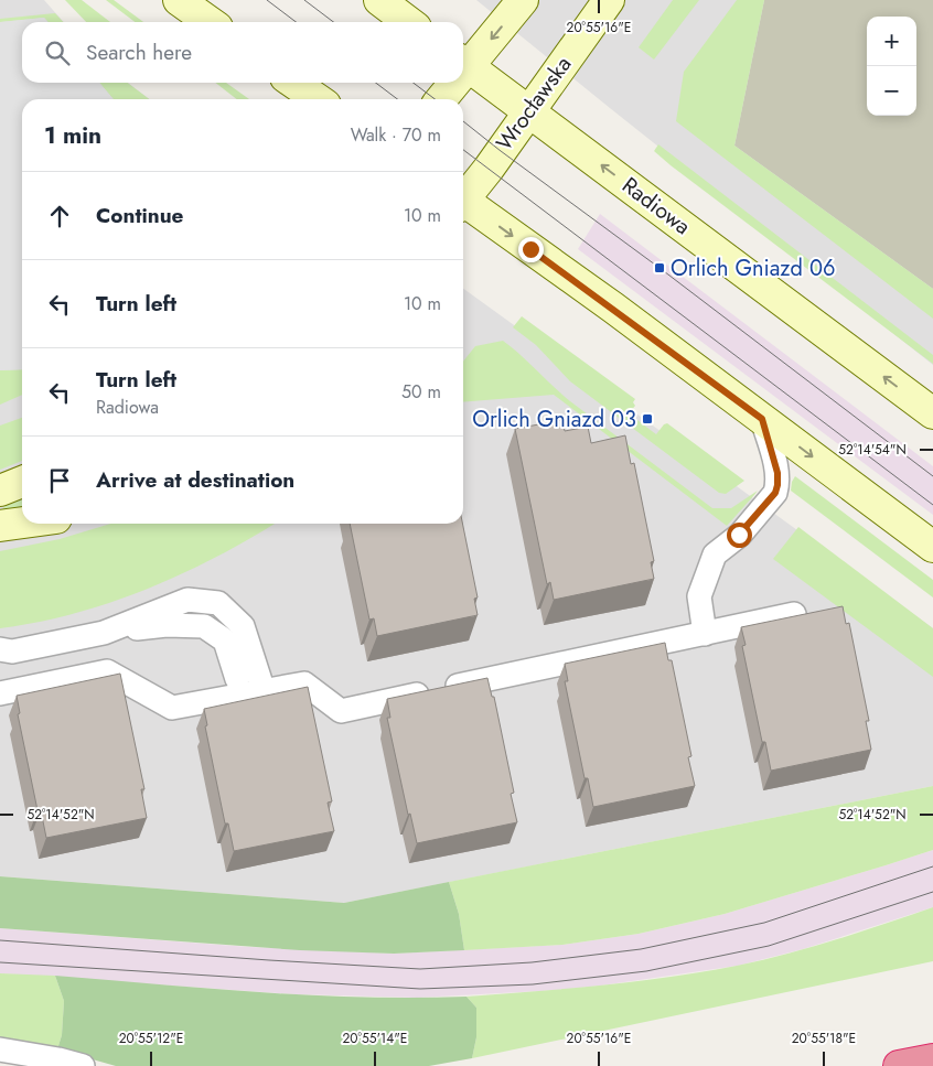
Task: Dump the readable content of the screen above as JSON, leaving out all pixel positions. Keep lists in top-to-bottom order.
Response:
{
  "streets": {
    "street": ["Wrocławska", "Radiowa"]
  },
  "crossings": [
    ["Wrocławska", "Radiowa"]
  ],
  "places": {
    "transit": ["Orlich Gniazd 06", "Orlich Gniazd 03"]
  },
  "page": {
    "map_buttons": ["+", "−"],
    "search": "Search here",
    "heading": ["1 min", "Walk · 70 m"],
    "list": [
      ["Continue", "10 m"],
      ["Turn left", "10 m"],
      ["Turn left", "Radiowa", "50 m"],
      "Arrive at destination"
    ]
  },
  "coordinates": [
    "20°55'16\"E",
    "52°14'54\"N",
    "52°14'52\"N",
    "20°55'12\"E",
    "20°55'14\"E",
    "20°55'18\"E"
  ]
}
